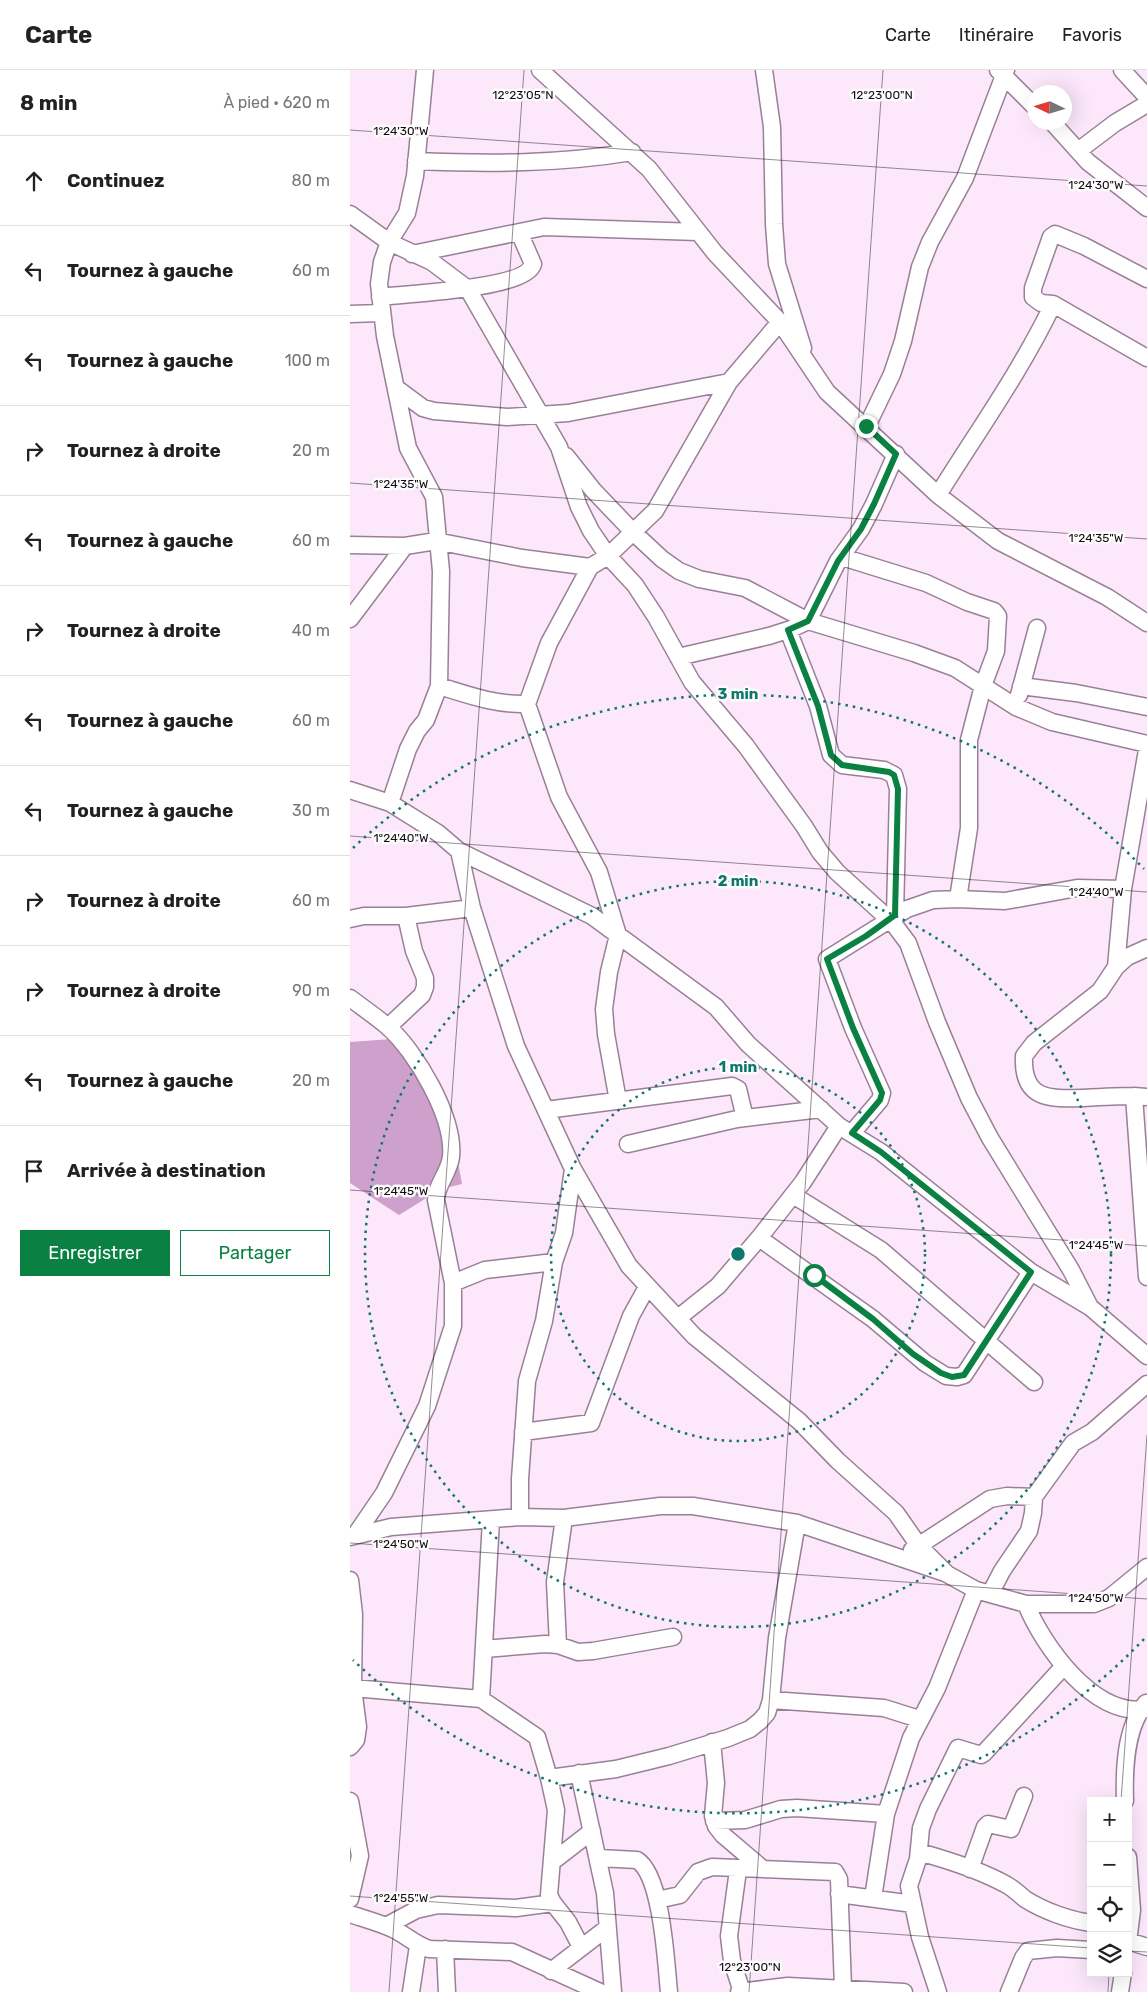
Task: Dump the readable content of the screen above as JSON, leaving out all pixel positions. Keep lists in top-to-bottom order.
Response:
{
  "north": "left",
  "page": {
    "header": "Carte",
    "nav": ["Carte", "Itinéraire", "Favoris"],
    "heading": ["8 min", "À pied · 620 m"],
    "list": [
      ["Continuez", "80 m"],
      ["Tournez à gauche", "60 m"],
      ["Tournez à gauche", "100 m"],
      ["Tournez à droite", "20 m"],
      ["Tournez à gauche", "60 m"],
      ["Tournez à droite", "40 m"],
      ["Tournez à gauche", "60 m"],
      ["Tournez à gauche", "30 m"],
      ["Tournez à droite", "60 m"],
      ["Tournez à droite", "90 m"],
      ["Tournez à gauche", "20 m"],
      "Arrivée à destination"
    ],
    "buttons": ["Enregistrer", "Partager"],
    "map_buttons": ["+", "−"]
  },
  "coordinates": [
    "12°23'05\"N",
    "12°23'00\"N",
    "1°24'30\"W",
    "1°24'35\"W",
    "1°24'40\"W",
    "1°24'45\"W",
    "1°24'50\"W",
    "1°24'55\"W"
  ],
  "rings": ["3 min", "2 min", "1 min"]
}
